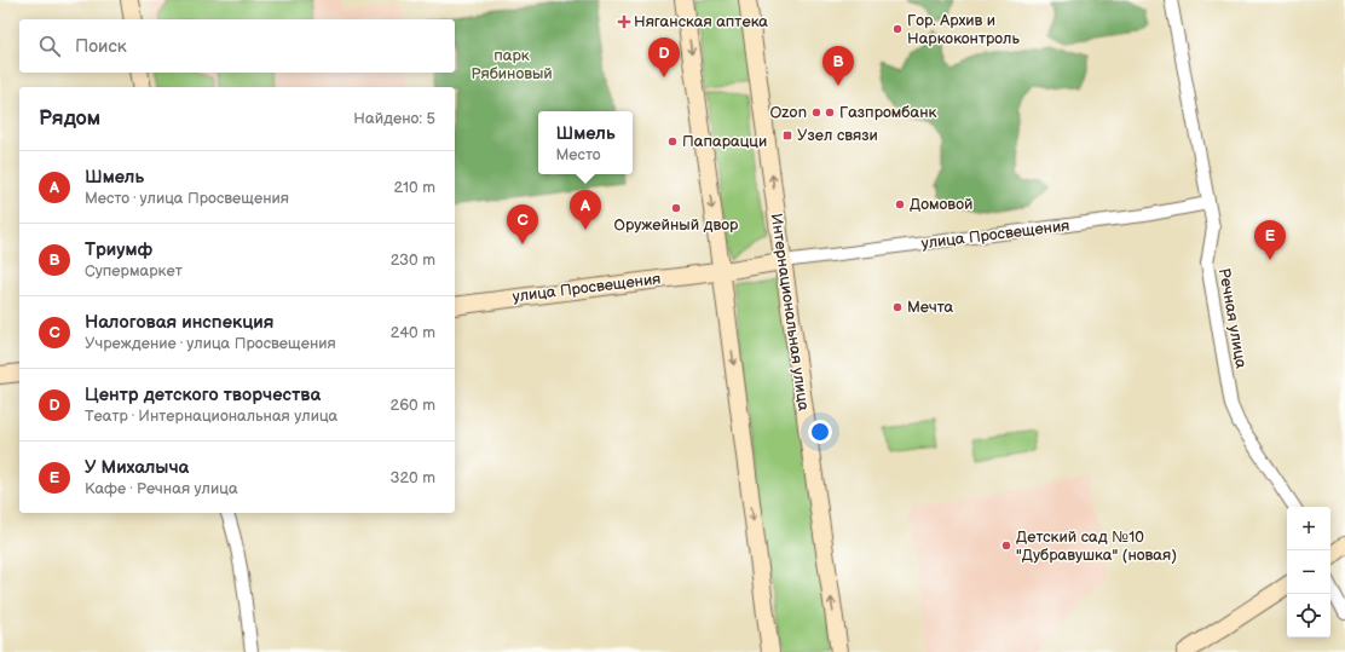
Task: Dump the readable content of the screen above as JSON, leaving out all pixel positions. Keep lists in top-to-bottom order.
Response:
{
  "streets": {
    "main road": ["улица Просвещения", "Интернациональная улица"],
    "street": ["Речная улица"]
  },
  "crossings": [
    ["улица Просвещения", "Интернациональная улица"],
    ["улица Просвещения", "Речная улица"]
  ],
  "parks": ["парк Рябиновый"],
  "places": {
    "health": ["Няганская аптека"],
    "other": [
      "Гор. Архив и Наркоконтроль",
      "Ozon",
      "Газпромбанк",
      "Папарацци",
      "Домовой",
      "Оружейный двор",
      "Мечта",
      "Детский сад №10 \"Дубравушка\" (новая)"
    ],
    "transit": ["Узел связи"]
  },
  "page": {
    "search": "Поиск",
    "pins": [
      "D",
      "B",
      "A",
      "C",
      "E"
    ],
    "heading": ["Рядом", "Найдено: 5"],
    "popup": ["Шмель", "Место"],
    "list": [
      {
        "mark": "A",
        "name": "Шмель",
        "note": "Место · улица Просвещения",
        "value": "210 m"
      },
      {
        "mark": "B",
        "name": "Триумф",
        "note": "Супермаркет",
        "value": "230 m"
      },
      {
        "mark": "C",
        "name": "Налоговая инспекция",
        "note": "Учреждение · улица Просвещения",
        "value": "240 m"
      },
      {
        "mark": "D",
        "name": "Центр детского творчества",
        "note": "Театр · Интернациональная улица",
        "value": "260 m"
      },
      {
        "mark": "E",
        "name": "У Михалыча",
        "note": "Кафе · Речная улица",
        "value": "320 m"
      }
    ],
    "map_buttons": ["+", "−"]
  }
}
